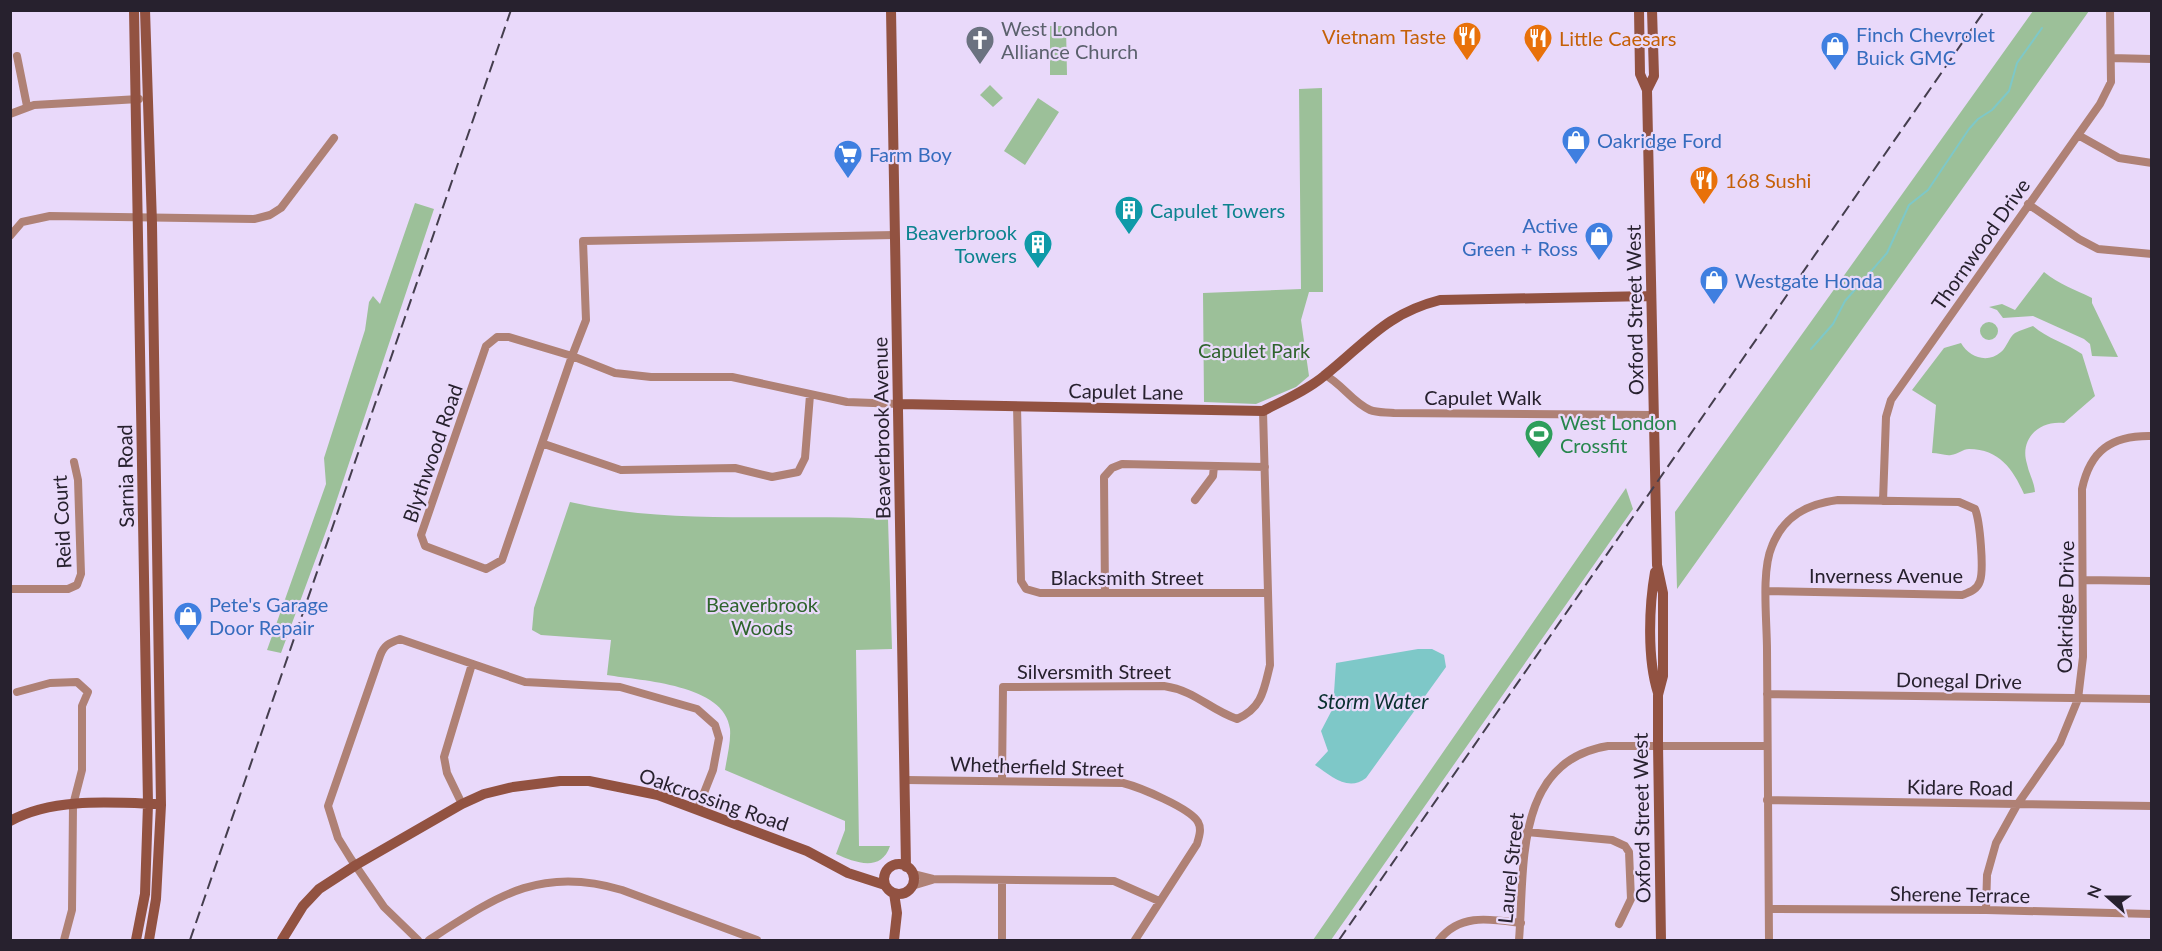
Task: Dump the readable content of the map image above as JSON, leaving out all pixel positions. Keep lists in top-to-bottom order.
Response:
{
  "streets": {
    "main road": [
      "Oxford Street West",
      "Capulet Lane",
      "Beaverbrook Avenue",
      "Sarnia Road",
      "Oakcrossing Road"
    ],
    "street": [
      "Thornwood Drive",
      "Capulet Walk",
      "Blythwood Road",
      "Reid Court",
      "Inverness Avenue",
      "Blacksmith Street",
      "Oakridge Drive",
      "Silversmith Street",
      "Donegal Drive",
      "Whetherfield Street",
      "Kidare Road",
      "Laurel Street",
      "Sherene Terrace"
    ]
  },
  "crossings": [
    ["Thornwood Drive", "Inverness Avenue"],
    ["Oxford Street West", "Capulet Lane"],
    ["Oxford Street West", "Capulet Walk"],
    ["Oxford Street West", "Laurel Street"],
    ["Capulet Lane", "Capulet Walk"],
    ["Capulet Lane", "Beaverbrook Avenue"],
    ["Capulet Lane", "Blythwood Road"],
    ["Capulet Lane", "Blacksmith Street"],
    ["Capulet Lane", "Silversmith Street"],
    ["Beaverbrook Avenue", "Blythwood Road"],
    ["Beaverbrook Avenue", "Whetherfield Street"],
    ["Beaverbrook Avenue", "Oakcrossing Road"],
    ["Inverness Avenue", "Donegal Drive"],
    ["Inverness Avenue", "Kidare Road"],
    ["Inverness Avenue", "Laurel Street"],
    ["Inverness Avenue", "Sherene Terrace"],
    ["Blacksmith Street", "Silversmith Street"],
    ["Oakridge Drive", "Donegal Drive"],
    ["Oakridge Drive", "Kidare Road"],
    ["Oakridge Drive", "Sherene Terrace"],
    ["Silversmith Street", "Whetherfield Street"]
  ],
  "water": ["Storm Water"],
  "parks": ["Capulet Park", "Beaverbrook Woods"],
  "places": {
    "restaurant": ["Vietnam Taste", "Little Caesars", "168 Sushi"],
    "church": ["West London Alliance Church"],
    "shop": [
      "Finch Chevrolet Buick GMC",
      "Oakridge Ford",
      "Active Green + Ross",
      "Westgate Honda",
      "Pete's Garage Door Repair"
    ],
    "supermarket": ["Farm Boy"],
    "building": ["Capulet Towers", "Beaverbrook Towers"],
    "sports": ["West London Crossfit"]
  },
  "north": "left"
}
